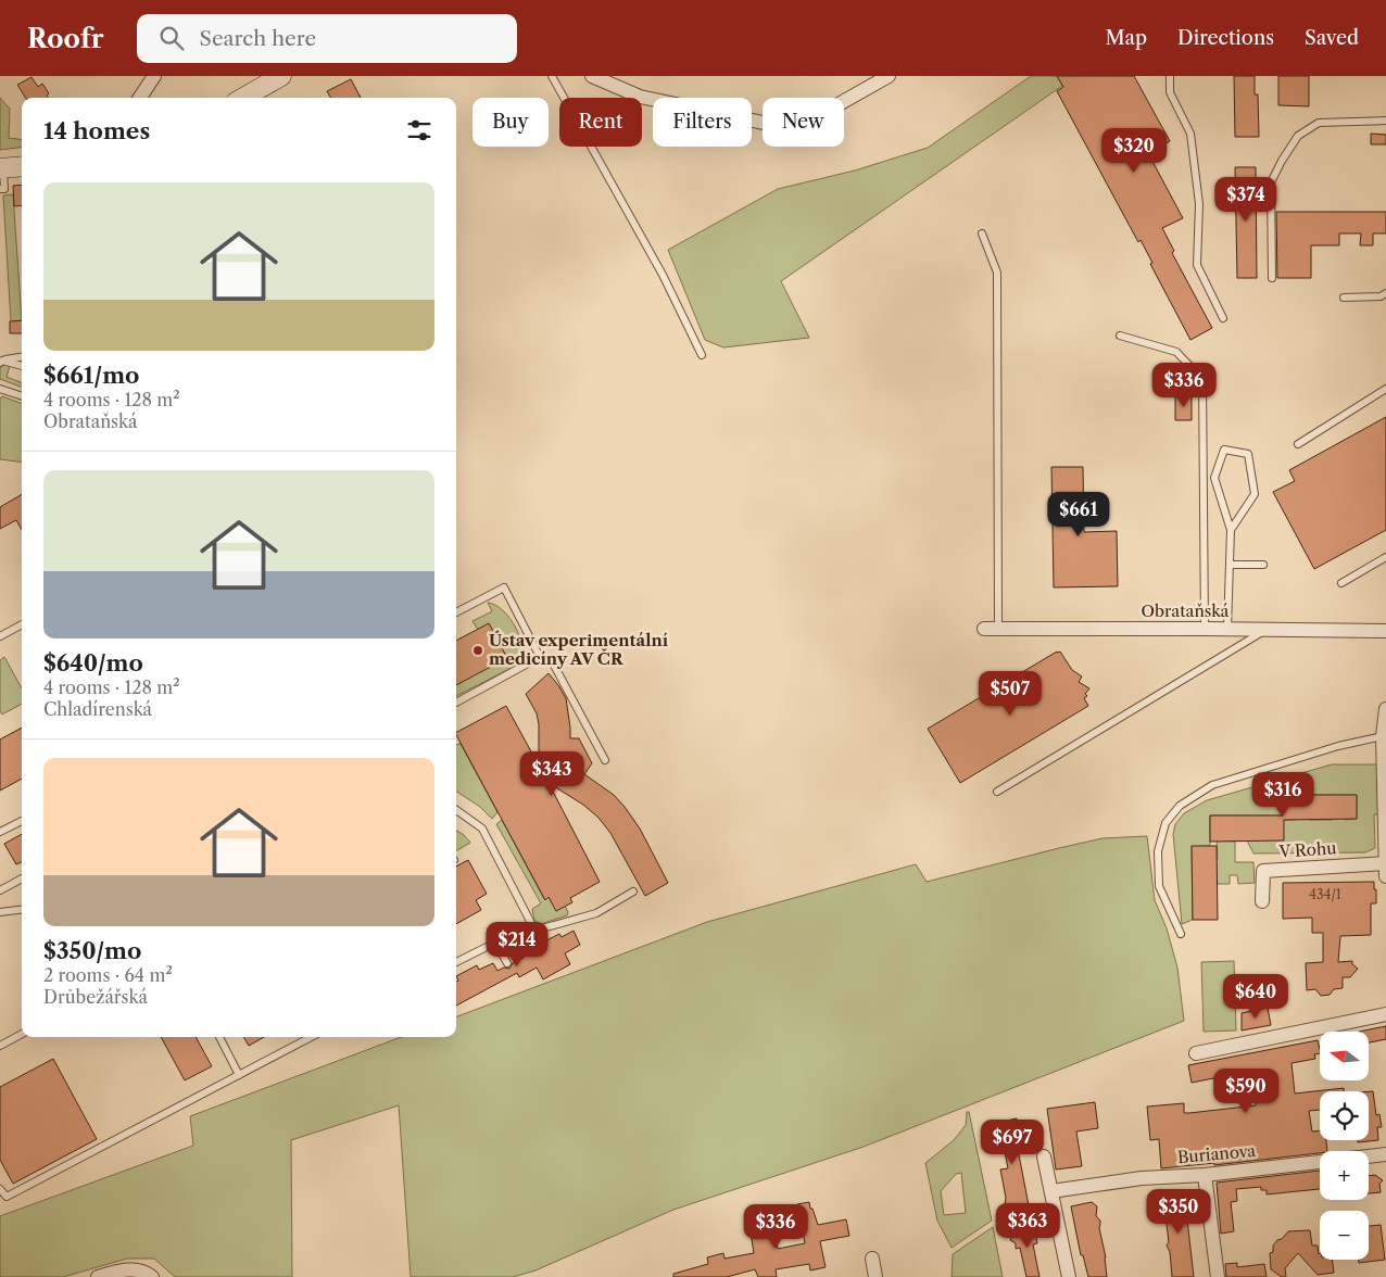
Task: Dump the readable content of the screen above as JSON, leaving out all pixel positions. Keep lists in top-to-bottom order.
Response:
{
  "streets": {
    "street": ["Obrataňská", "V Rohu", "Burianova"]
  },
  "places": ["Ústav experimentální medicíny AV ČR"],
  "house_numbers": ["434/1"],
  "north": "left",
  "page": {
    "header": "Roofr",
    "search": "Search here",
    "nav": ["Map", "Directions", "Saved"],
    "chip": [
      "Buy",
      "Rent",
      "Filters",
      "New"
    ],
    "heading": "14 homes",
    "price": [
      "$320",
      "$374",
      "$336",
      "$661",
      "$507",
      "$343",
      "$316",
      "$214",
      "$640",
      "$590",
      "$697",
      "$350",
      "$363",
      "$336"
    ],
    "list": [
      {
        "name": "$661/mo",
        "note": "4 rooms · 128 m² · Obrataňská"
      },
      {
        "name": "$640/mo",
        "note": "4 rooms · 128 m² · Chladírenská"
      },
      {
        "name": "$350/mo",
        "note": "2 rooms · 64 m² · Drůbežářská"
      }
    ],
    "map_buttons": ["+", "−"]
  }
}
